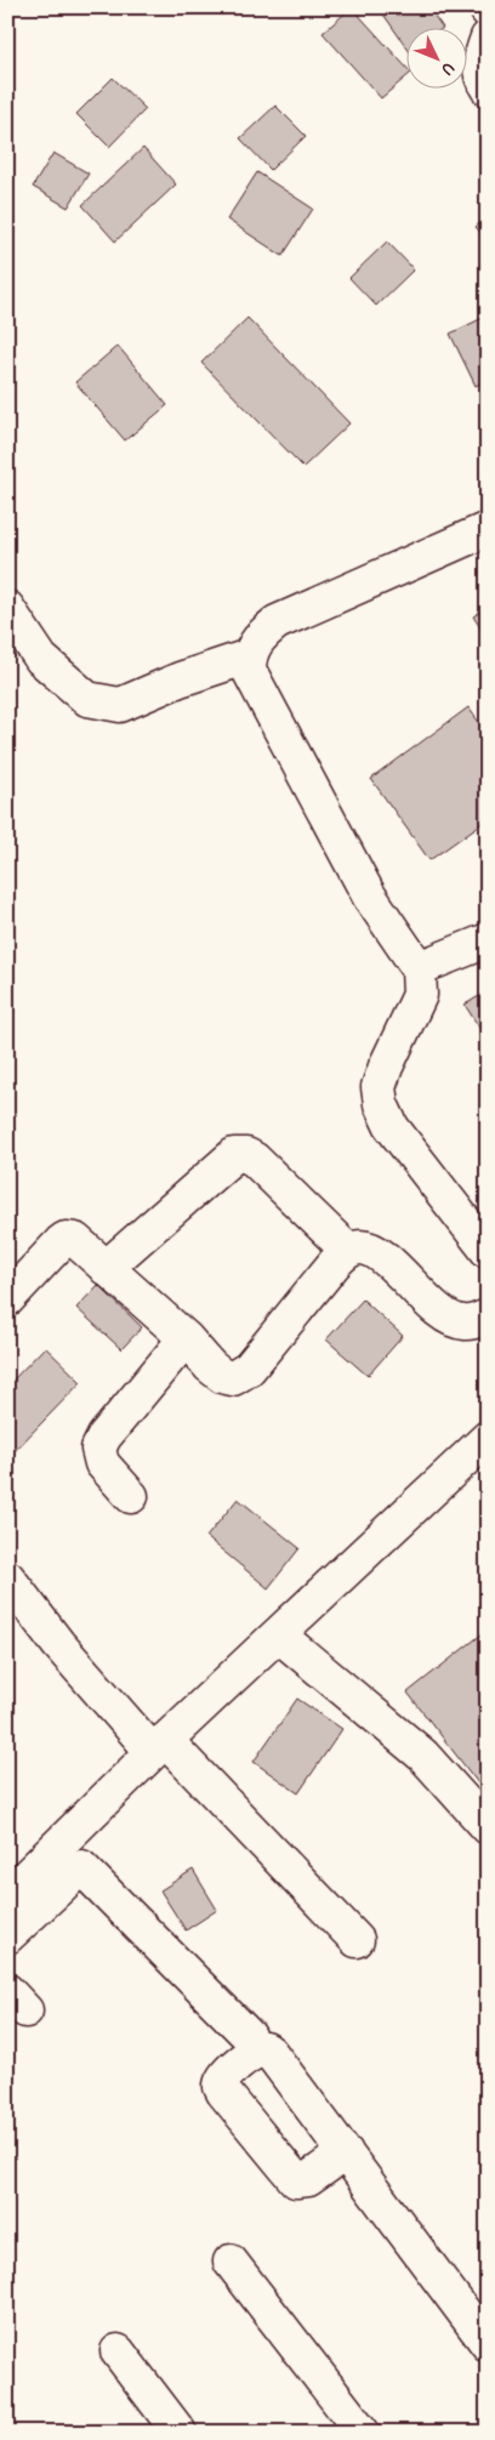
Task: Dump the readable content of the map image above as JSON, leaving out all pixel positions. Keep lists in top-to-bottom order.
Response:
{
  "north": "bottom right"
}
